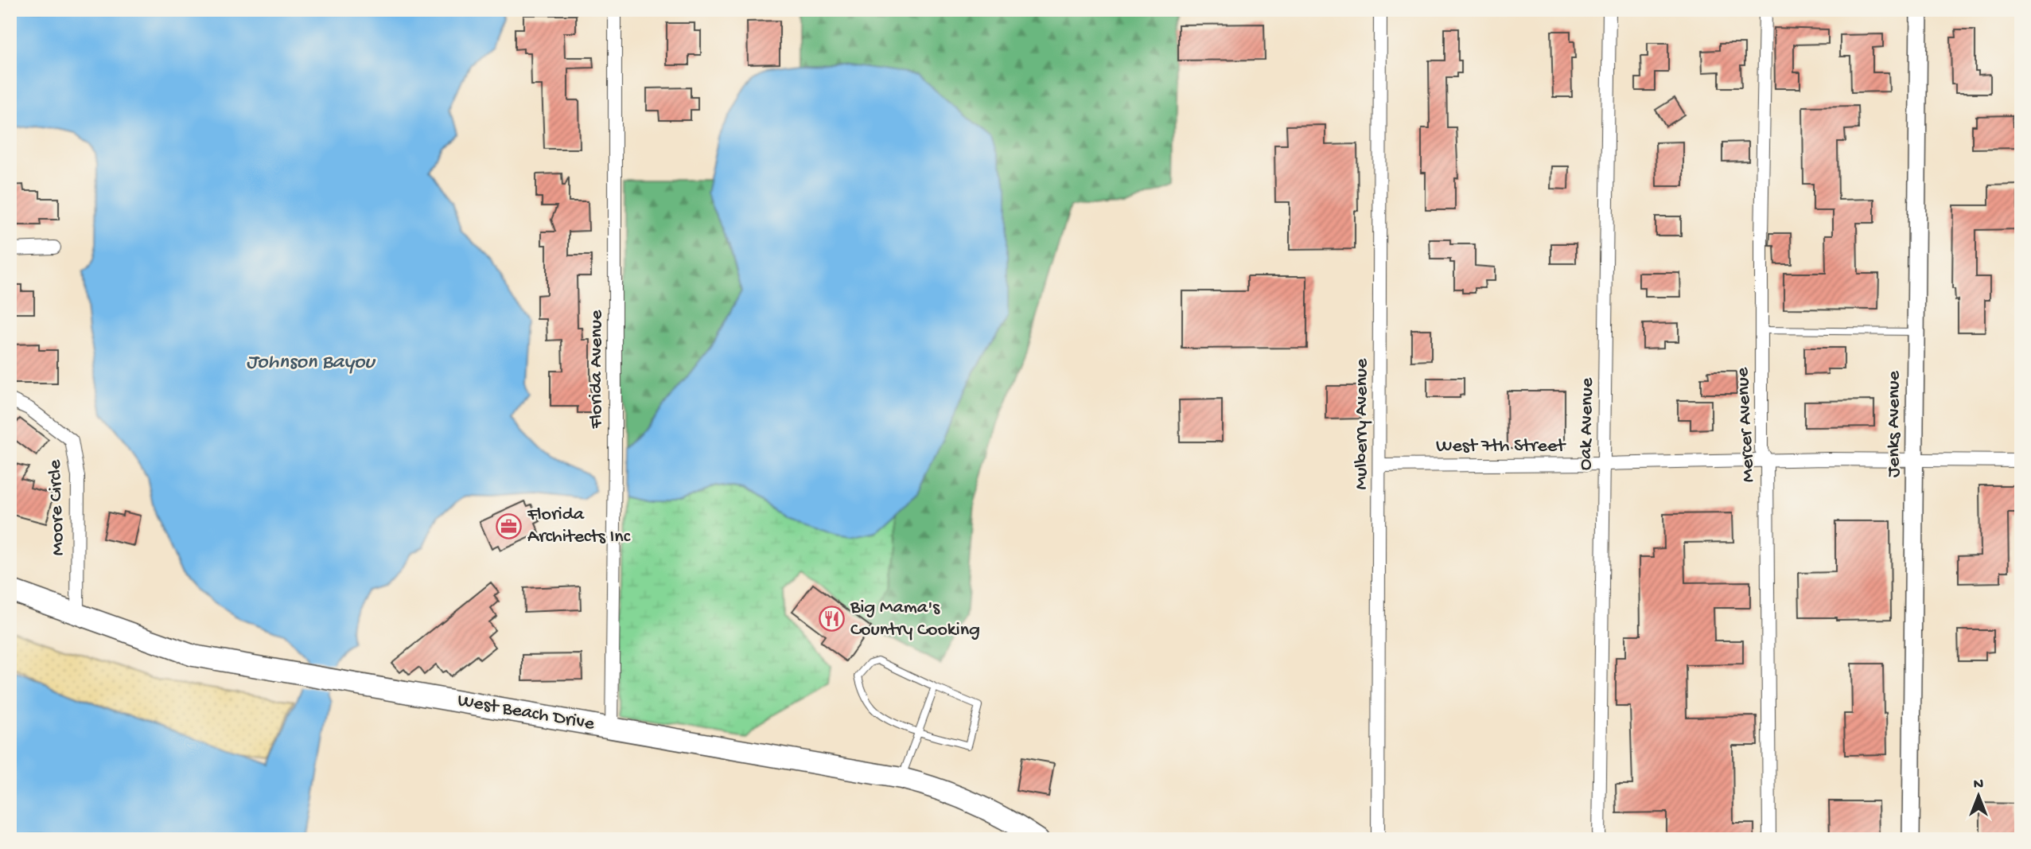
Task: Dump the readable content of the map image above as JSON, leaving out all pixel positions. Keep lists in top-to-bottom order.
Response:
{
  "streets": {
    "main road": ["West Beach Drive"],
    "street": [
      "Florida Avenue",
      "Mulberry Avenue",
      "Oak Avenue",
      "Jenks Avenue",
      "Mercer Avenue",
      "West 7th Street",
      "Moore Circle"
    ]
  },
  "crossings": [
    ["Florida Avenue", "West Beach Drive"],
    ["Mulberry Avenue", "West 7th Street"],
    ["Oak Avenue", "West 7th Street"],
    ["Jenks Avenue", "West 7th Street"],
    ["Mercer Avenue", "West 7th Street"],
    ["Moore Circle", "West Beach Drive"]
  ],
  "water": ["Johnson Bayou"],
  "places": {
    "office": ["Florida Architects Inc"],
    "restaurant": ["Big Mama's Country Cooking"]
  },
  "north": "top"
}
